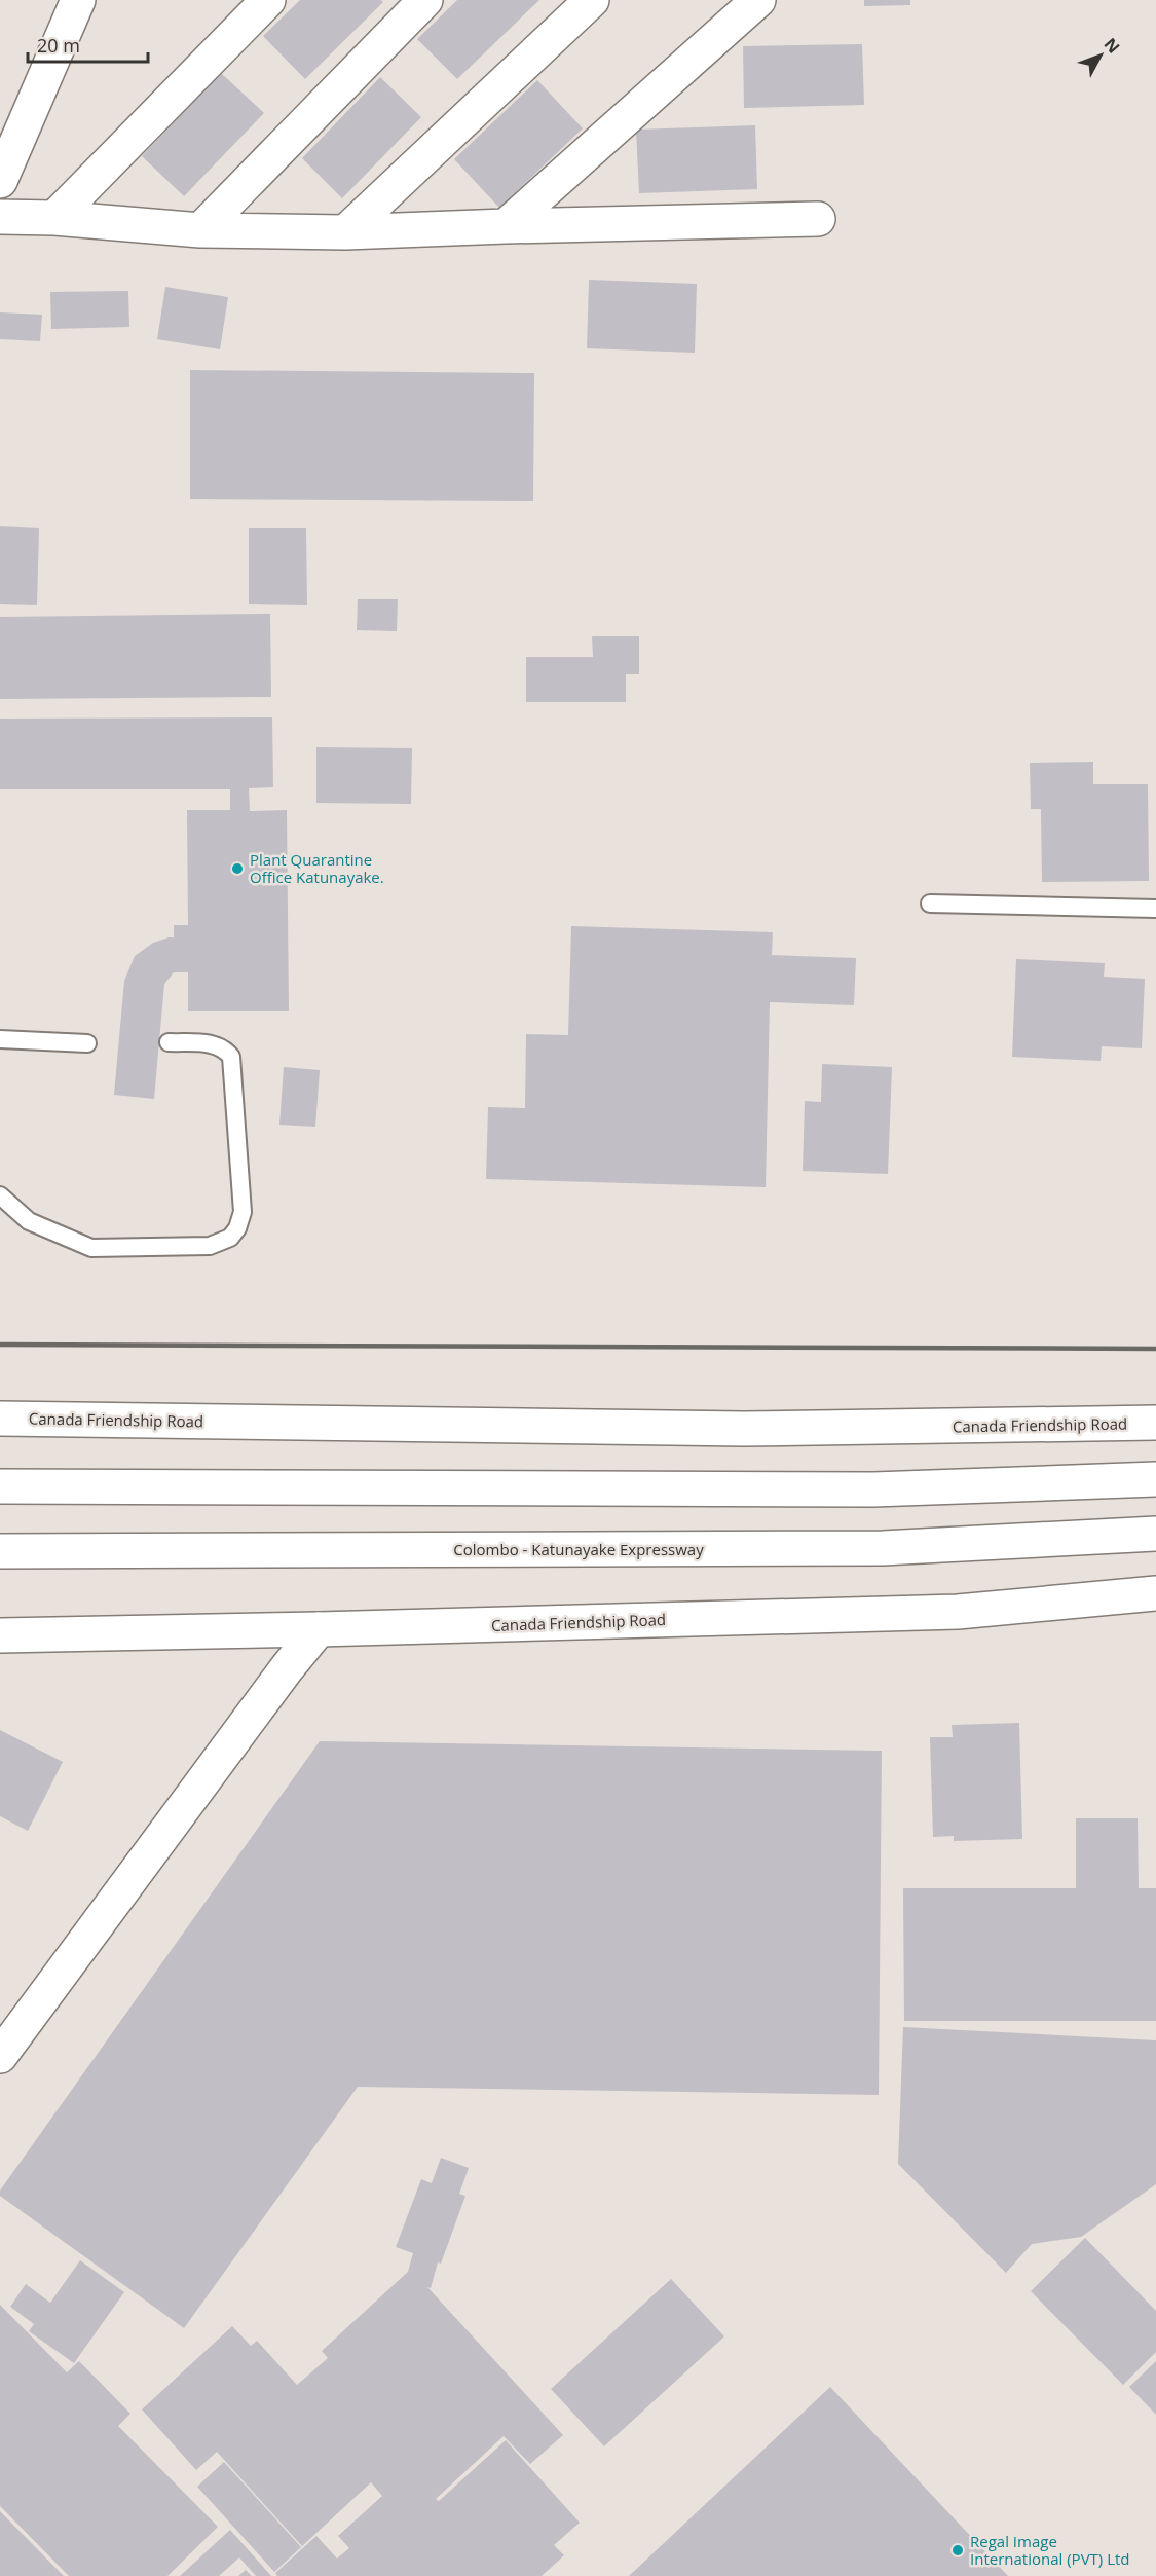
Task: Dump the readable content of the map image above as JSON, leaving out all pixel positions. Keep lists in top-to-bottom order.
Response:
{
  "streets": {
    "main road": ["Canada Friendship Road", "Colombo - Katunayake Expressway"]
  },
  "places": ["Plant Quarantine Office Katunayake.", "Regal Image International (PVT) Ltd"],
  "scale_bar": "20 m",
  "north": "top right"
}
